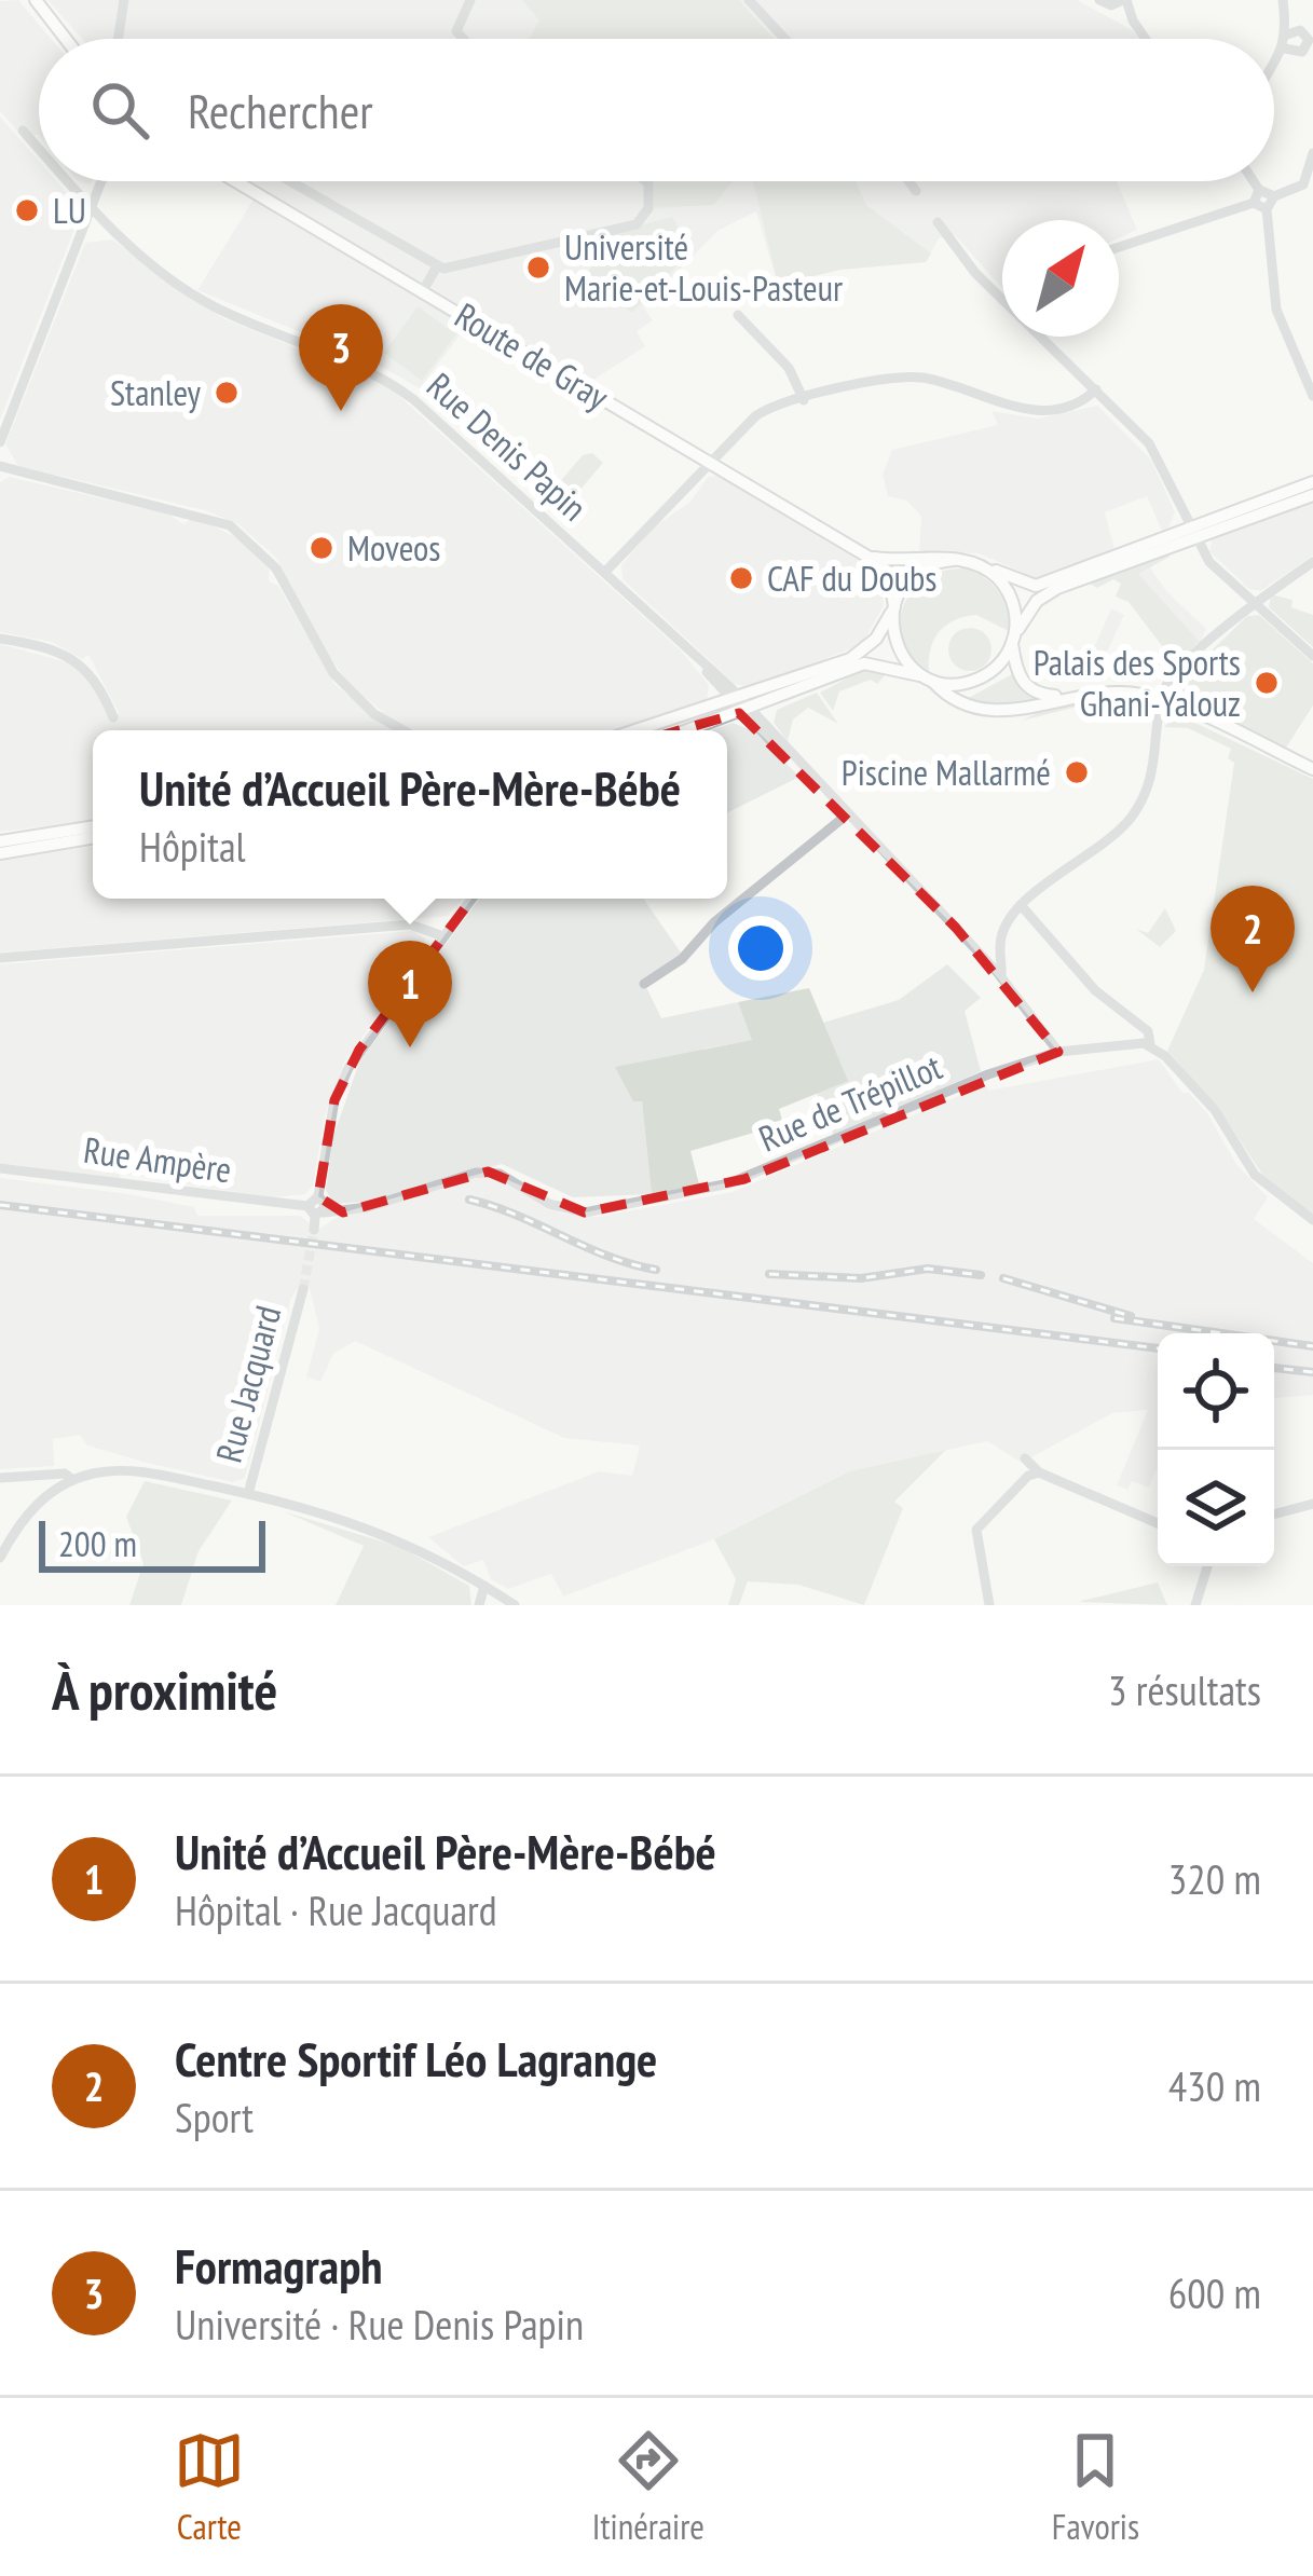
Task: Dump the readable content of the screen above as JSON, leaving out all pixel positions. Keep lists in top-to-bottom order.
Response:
{
  "streets": {
    "main road": ["Route de Gray"],
    "street": [
      "Rue Denis Papin",
      "Rue de Trépillot",
      "Rue Ampère",
      "Rue Jacquard"
    ]
  },
  "crossings": [
    ["Rue Denis Papin", "Rue de Trépillot"],
    ["Rue de Trépillot", "Rue Ampère"]
  ],
  "places": [
    "LU",
    "Université Marie-et-Louis-Pasteur",
    "Stanley",
    "Moveos",
    "CAF du Doubs",
    "Palais des Sports Ghani-Yalouz",
    "Piscine Mallarmé"
  ],
  "scale_bar": "200 m",
  "north": "top right",
  "page": {
    "search": "Rechercher",
    "pins": ["3", "2", "1"],
    "popup": ["Unité d’Accueil Père-Mère-Bébé", "Hôpital"],
    "scale": "200 m",
    "heading": ["À proximité", "3 résultats"],
    "list": [
      {
        "mark": "1",
        "name": "Unité d’Accueil Père-Mère-Bébé",
        "note": "Hôpital · Rue Jacquard",
        "value": "320 m"
      },
      {
        "mark": "2",
        "name": "Centre Sportif Léo Lagrange",
        "note": "Sport",
        "value": "430 m"
      },
      {
        "mark": "3",
        "name": "Formagraph",
        "note": "Université · Rue Denis Papin",
        "value": "600 m"
      }
    ],
    "nav": ["Carte", "Itinéraire", "Favoris"]
  }
}
